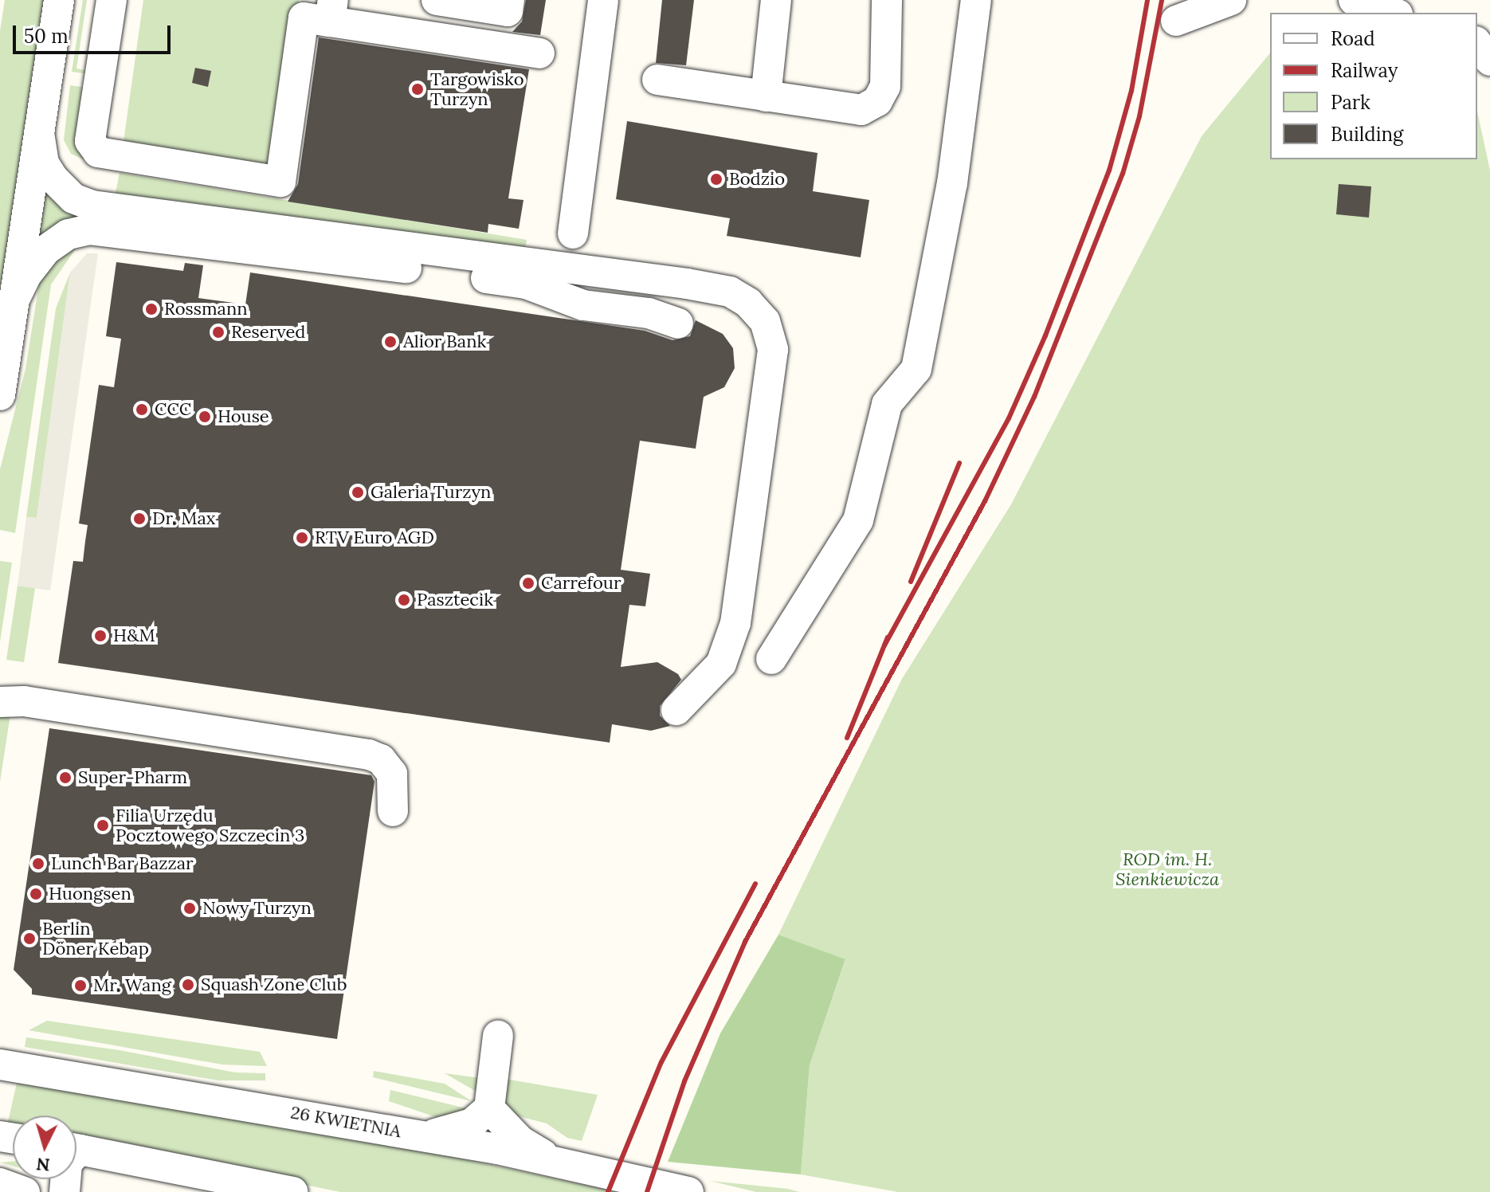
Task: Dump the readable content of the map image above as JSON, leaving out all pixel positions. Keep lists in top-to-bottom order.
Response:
{
  "streets": {
    "street": ["26 KWIETNIA"]
  },
  "parks": ["ROD im. H. Sienkiewicza"],
  "places": [
    "Targowisko Turzyn",
    "Bodzio",
    "Rossmann",
    "Reserved",
    "Alior Bank",
    "CCC",
    "House",
    "Galeria Turzyn",
    "Dr. Max",
    "RTV Euro AGD",
    "Carrefour",
    "Pasztecik",
    "H&M",
    "Super-Pharm",
    "Filia Urzędu Pocztowego Szczecin 3",
    "Lunch Bar Bazzar",
    "Huongsen",
    "Nowy Turzyn",
    "Berlin Döner Kebap",
    "Squash Zone Club",
    "Mr. Wang"
  ],
  "legend": [
    "Road",
    "Railway",
    "Park",
    "Building"
  ],
  "scale_bar": "50 m",
  "north": "bottom"
}
